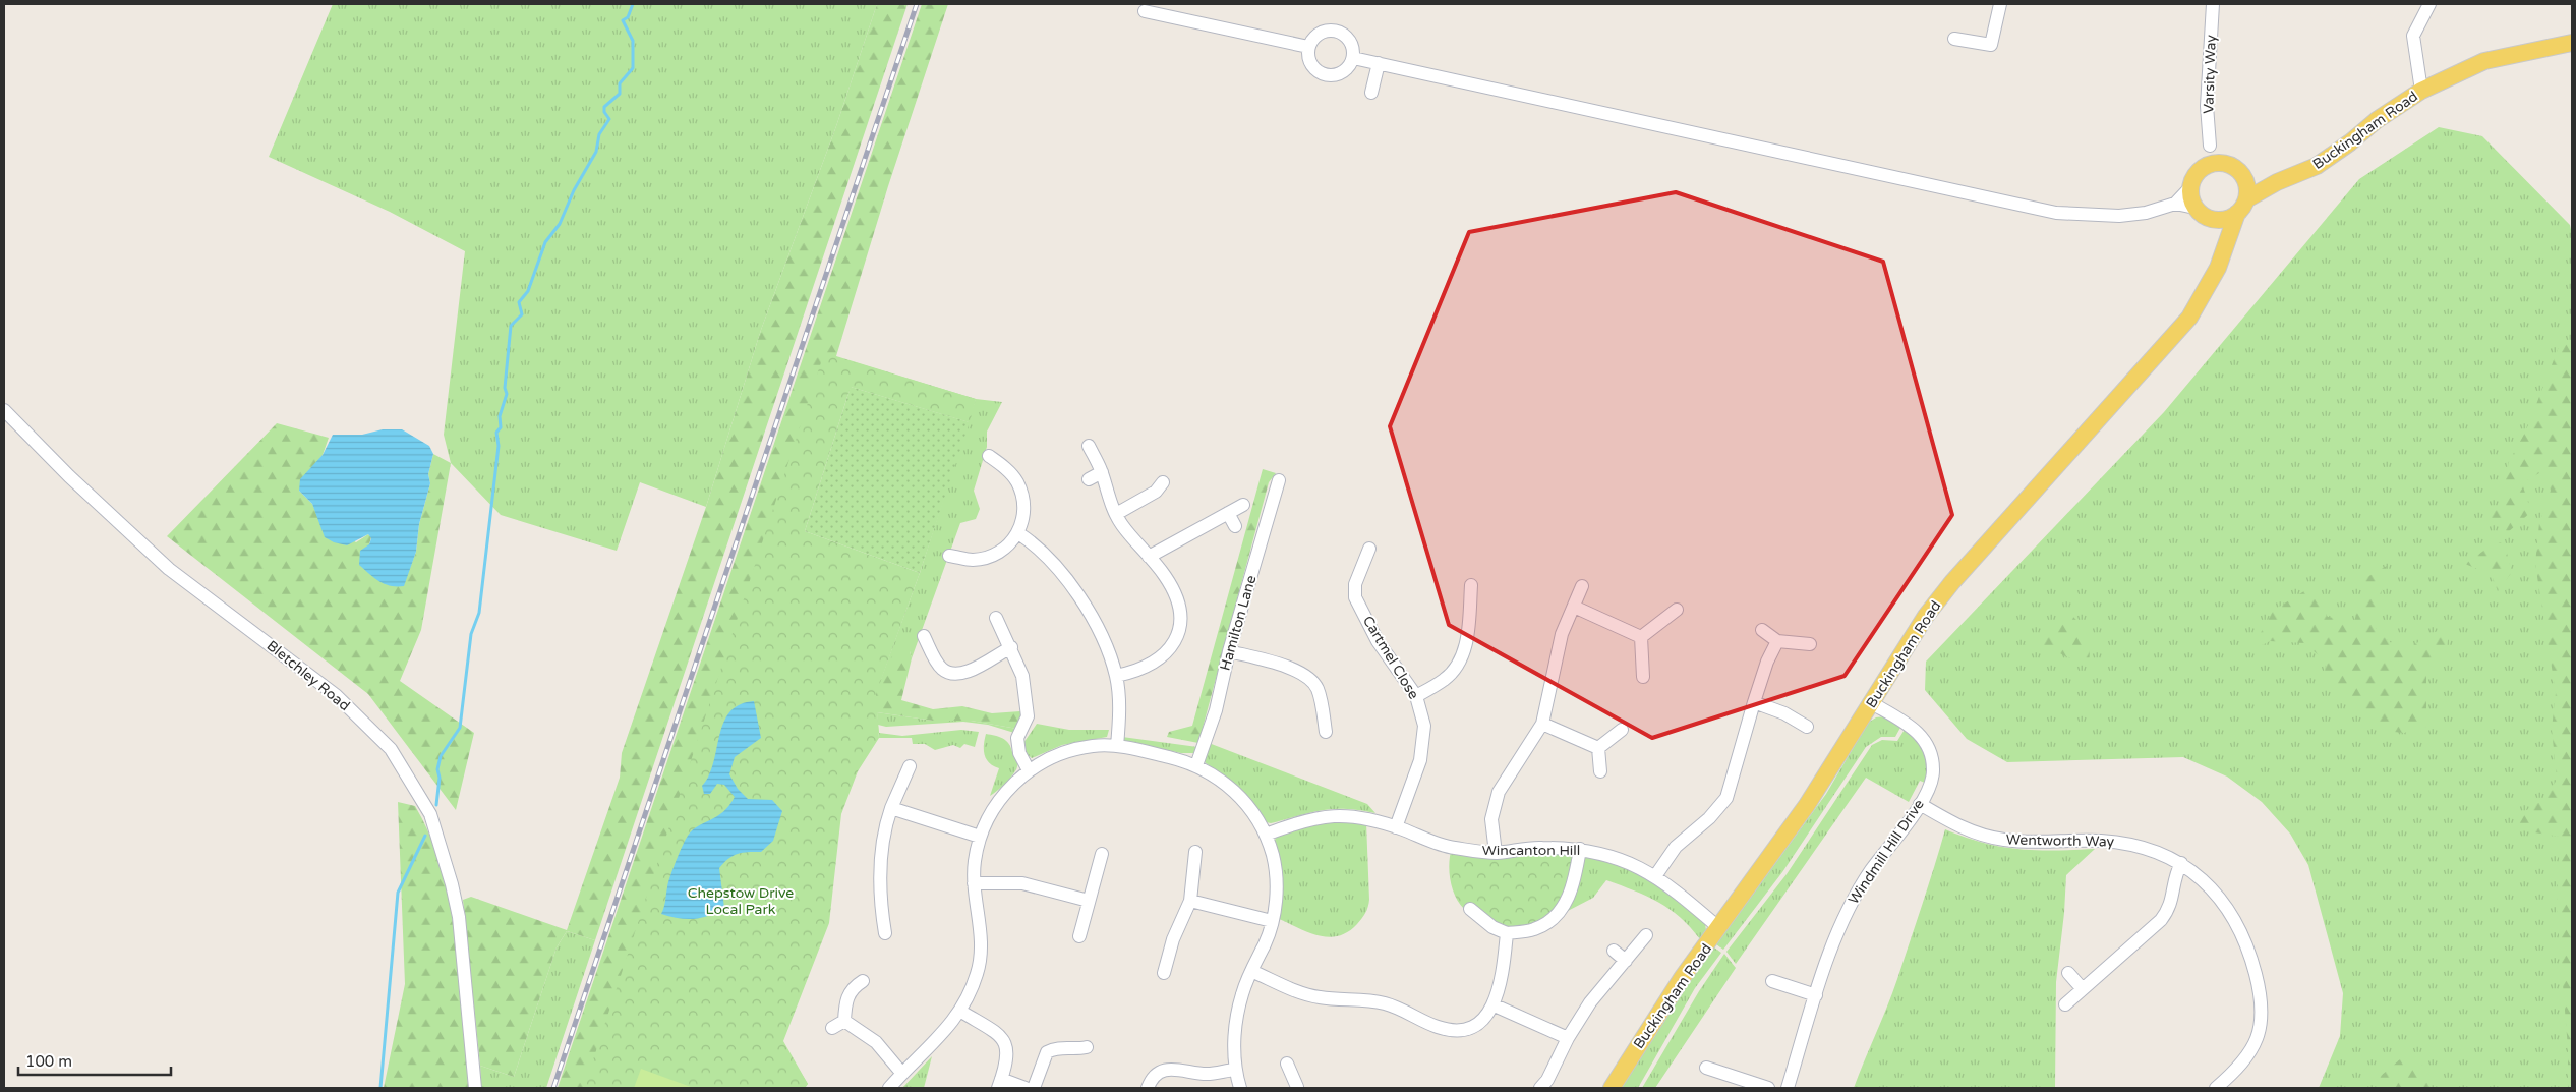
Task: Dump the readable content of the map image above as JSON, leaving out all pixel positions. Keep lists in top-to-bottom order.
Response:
{
  "streets": {
    "main road": ["Buckingham Road"],
    "street": [
      "Varsity Way",
      "Hamilton Lane",
      "Cartmel Close",
      "Bletchley Road",
      "Wentworth Way",
      "Wincanton Hill",
      "Windmill Hill Drive"
    ]
  },
  "crossings": [
    ["Buckingham Road", "Wincanton Hill"],
    ["Buckingham Road", "Windmill Hill Drive"],
    ["Cartmel Close", "Wincanton Hill"],
    ["Wentworth Way", "Windmill Hill Drive"]
  ],
  "parks": ["Chepstow Drive Local Park"],
  "scale_bar": "100 m"
}
